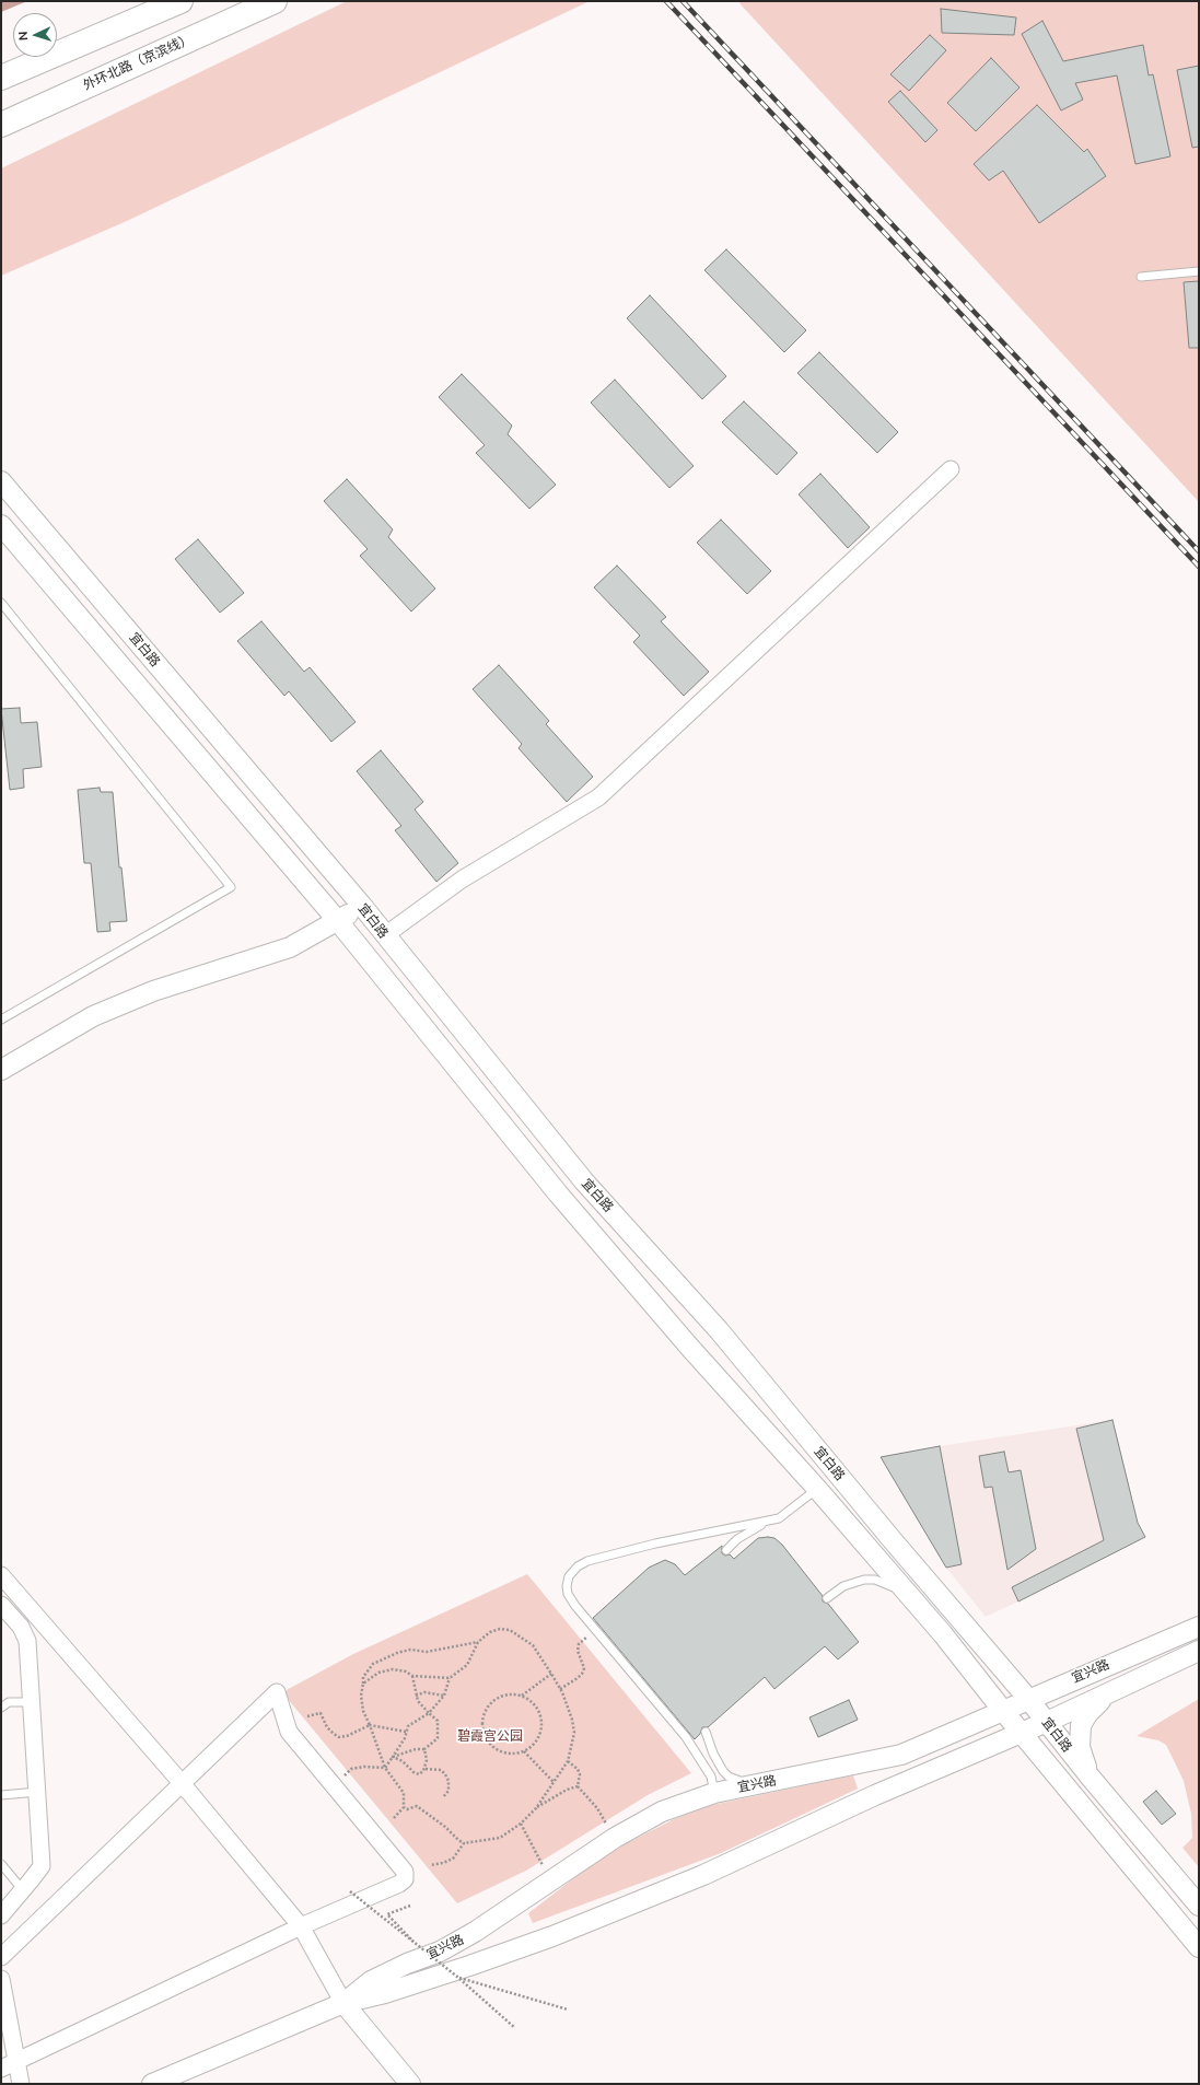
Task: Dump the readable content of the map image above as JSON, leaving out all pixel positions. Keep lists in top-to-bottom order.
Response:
{
  "streets": {
    "highway": ["外环北路（京滨线）"],
    "street": ["宜白路", "宜兴路"]
  },
  "crossings": [
    ["宜白路", "宜兴路"]
  ],
  "parks": ["碧霞宫公园"],
  "north": "left"
}
